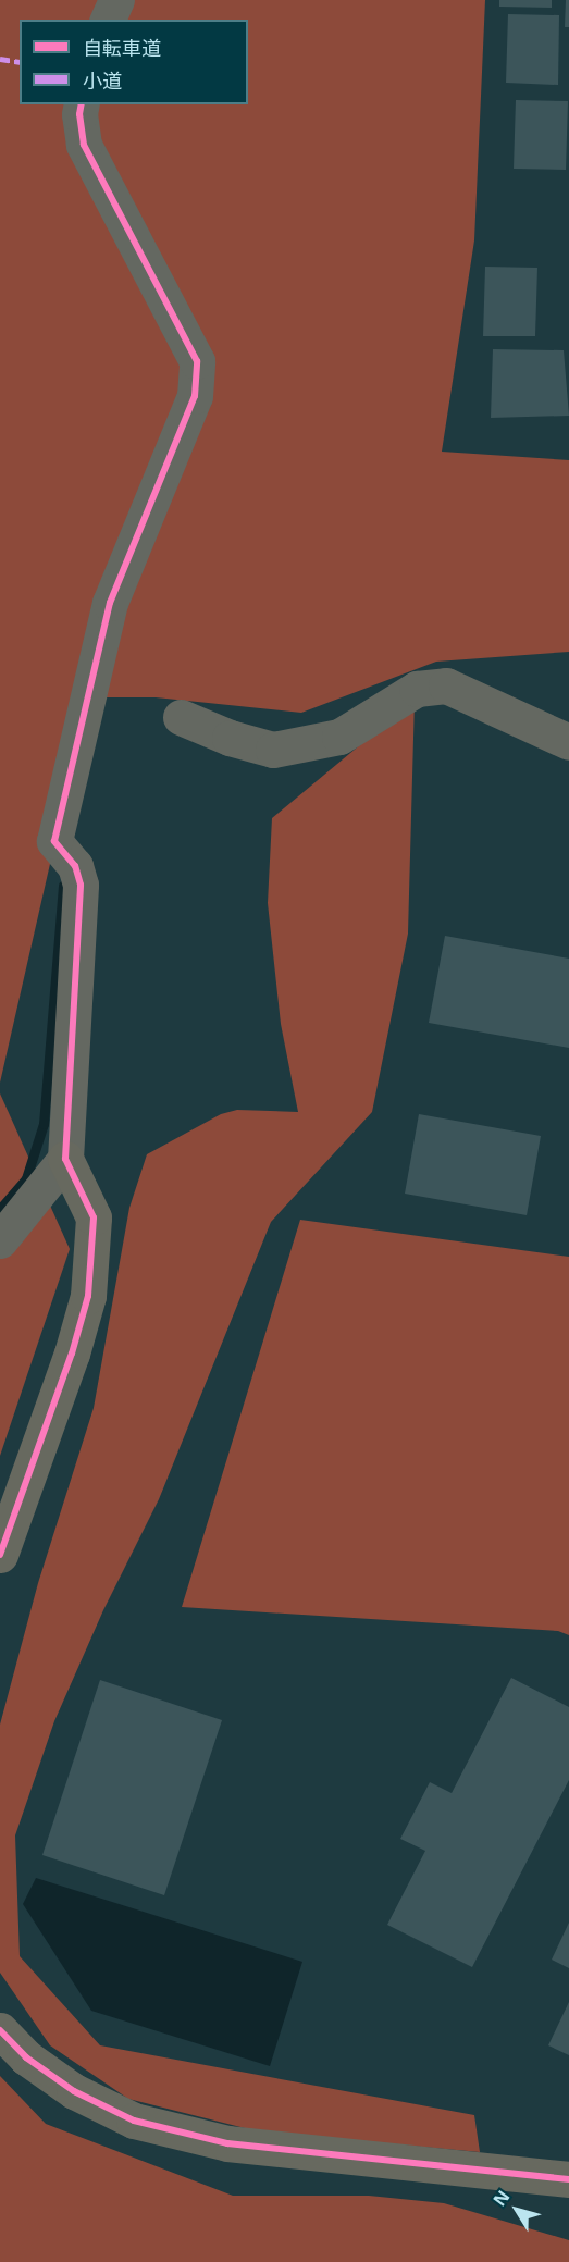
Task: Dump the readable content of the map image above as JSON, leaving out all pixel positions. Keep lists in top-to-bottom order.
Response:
{
  "legend": ["自転車道", "小道"],
  "north": "top left"
}
